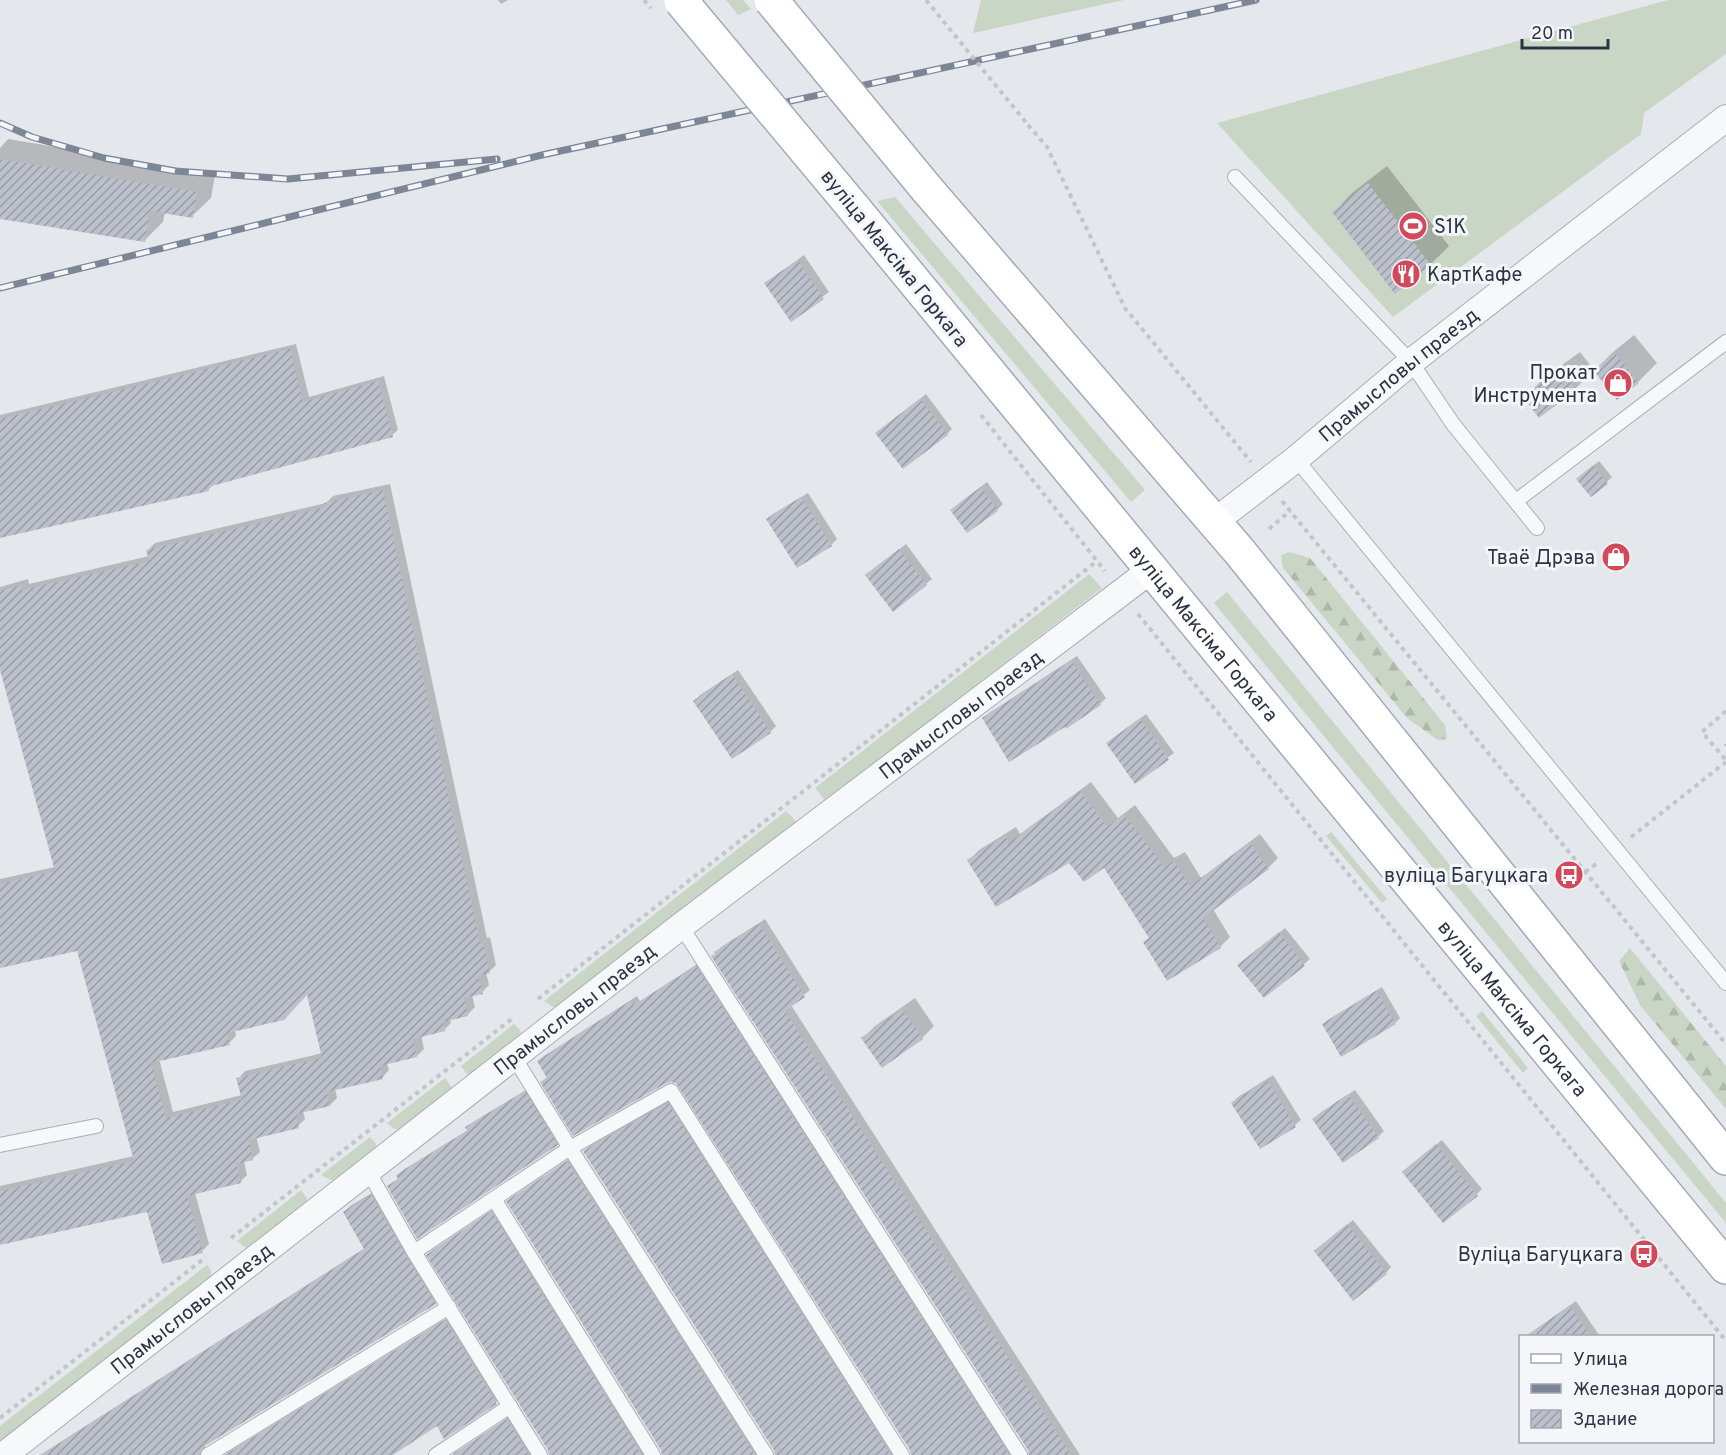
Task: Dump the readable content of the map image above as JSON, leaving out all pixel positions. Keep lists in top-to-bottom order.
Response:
{
  "streets": {
    "main road": ["вуліца Максіма Горкага"],
    "street": ["Прамысловы праезд"]
  },
  "crossings": [
    ["вуліца Максіма Горкага", "Прамысловы праезд"]
  ],
  "places": {
    "sports": ["S1K"],
    "restaurant": ["КартКафе"],
    "shop": ["Прокат Инструмента", "Тваё Дрэва"],
    "bus stop": ["вуліца Багуцкага", "Вуліца Багуцкага"]
  },
  "legend": ["Улица", "Железная дорога", "Здание"],
  "scale_bar": "20 m"
}
